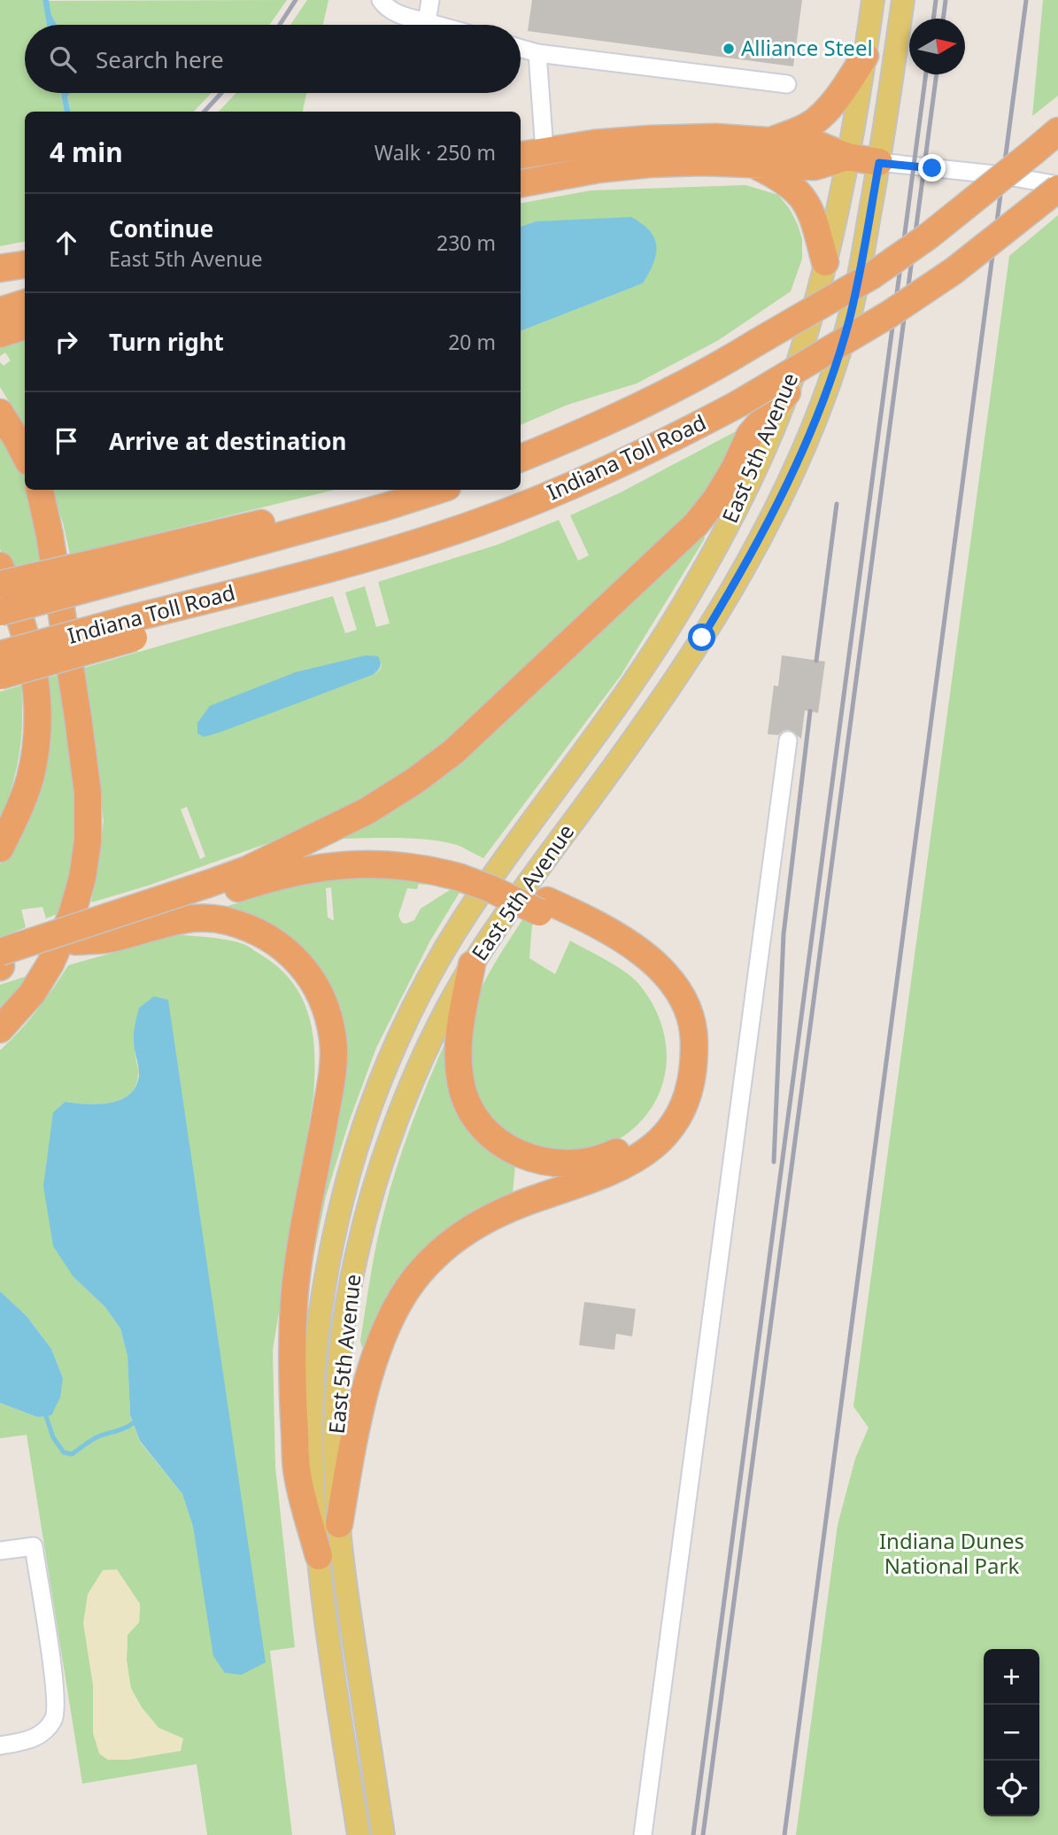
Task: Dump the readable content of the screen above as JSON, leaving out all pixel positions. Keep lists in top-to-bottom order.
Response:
{
  "streets": {
    "highway": ["Indiana Toll Road"],
    "main road": ["East 5th Avenue"]
  },
  "parks": ["Indiana Dunes National Park"],
  "places": ["Alliance Steel"],
  "north": "right",
  "page": {
    "search": "Search here",
    "heading": ["4 min", "Walk · 250 m"],
    "list": [
      ["Continue", "East 5th Avenue", "230 m"],
      ["Turn right", "20 m"],
      "Arrive at destination"
    ],
    "map_buttons": ["+", "−"]
  }
}
